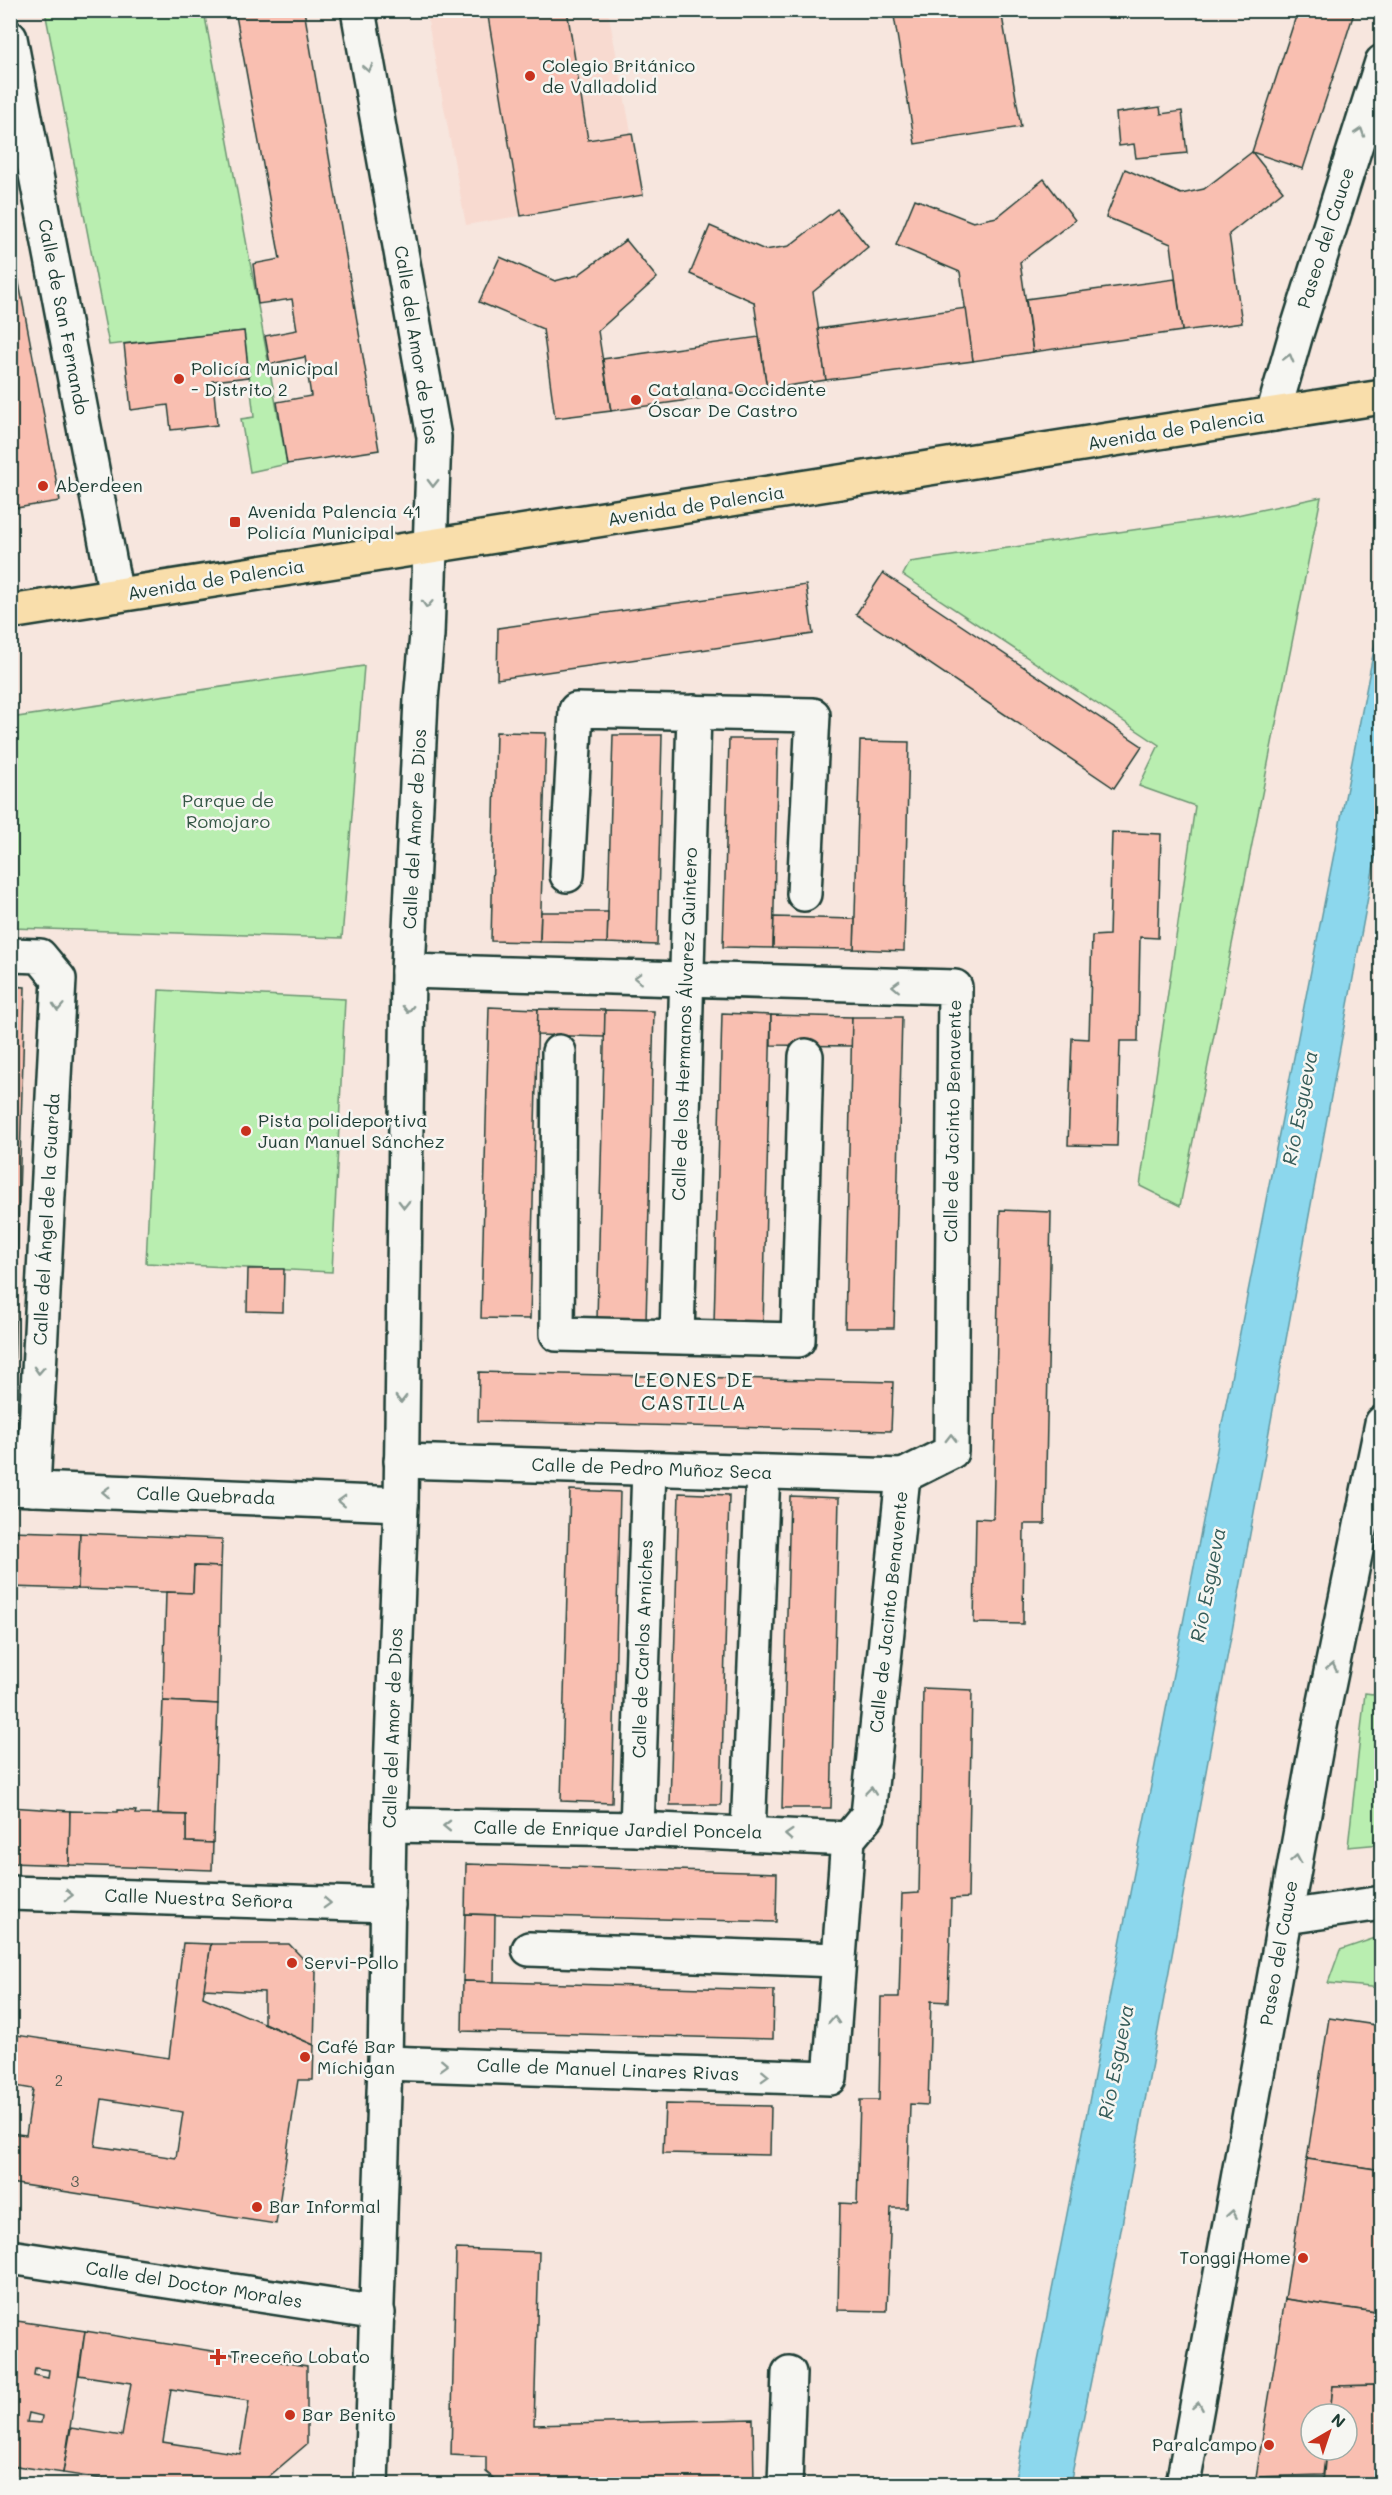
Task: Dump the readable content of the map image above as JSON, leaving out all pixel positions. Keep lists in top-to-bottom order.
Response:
{
  "streets": {
    "main road": ["Avenida de Palencia"],
    "street": [
      "Paseo del Cauce",
      "Calle de San Fernando",
      "Calle del Amor de Dios",
      "Calle de los Hermanos Álvarez Quintero",
      "Calle de Jacinto Benavente",
      "Calle del Ángel de la Guarda",
      "Calle de Pedro Muñoz Seca",
      "Calle Quebrada",
      "Calle de Carlos Arniches",
      "Calle de Enrique Jardiel Poncela",
      "Calle Nuestra Señora",
      "Calle de Manuel Linares Rivas",
      "Calle del Doctor Morales"
    ]
  },
  "crossings": [
    ["Paseo del Cauce", "Avenida de Palencia"],
    ["Calle de San Fernando", "Avenida de Palencia"],
    ["Calle del Amor de Dios", "Avenida de Palencia"],
    ["Calle del Amor de Dios", "Calle de Pedro Muñoz Seca"],
    ["Calle del Amor de Dios", "Calle Quebrada"],
    ["Calle del Amor de Dios", "Calle de Enrique Jardiel Poncela"],
    ["Calle del Amor de Dios", "Calle Nuestra Señora"],
    ["Calle del Amor de Dios", "Calle de Manuel Linares Rivas"],
    ["Calle del Amor de Dios", "Calle del Doctor Morales"],
    ["Calle de los Hermanos Álvarez Quintero", "Calle de Jacinto Benavente"],
    ["Calle de Jacinto Benavente", "Calle de Pedro Muñoz Seca"],
    ["Calle de Jacinto Benavente", "Calle de Enrique Jardiel Poncela"],
    ["Calle del Ángel de la Guarda", "Calle Quebrada"],
    ["Calle de Pedro Muñoz Seca", "Calle de Carlos Arniches"],
    ["Calle de Carlos Arniches", "Calle de Enrique Jardiel Poncela"]
  ],
  "one_way": [
    "Paseo del Cauce",
    "Calle del Amor de Dios",
    "Calle del Ángel de la Guarda",
    "Calle Quebrada",
    "Calle Nuestra Señora"
  ],
  "districts": ["LEONES DE CASTILLA"],
  "water": ["Río Esgueva"],
  "parks": ["Parque de Romojaro"],
  "places": {
    "other": [
      "Colegio Británico de Valladolid",
      "Policía Municipal - Distrito 2",
      "Catalana Occidente Óscar De Castro",
      "Aberdeen",
      "Pista polideportiva Juan Manuel Sánchez",
      "Servi-Pollo",
      "Café Bar Míchigan",
      "Bar Informal",
      "Tonggi Home",
      "Bar Benito",
      "Paralcampo"
    ],
    "transit": ["Avenida Palencia 41 Policía Municipal"],
    "health": ["Treceño Lobato"]
  },
  "house_numbers": ["2", "3"],
  "north": "top right"
}
